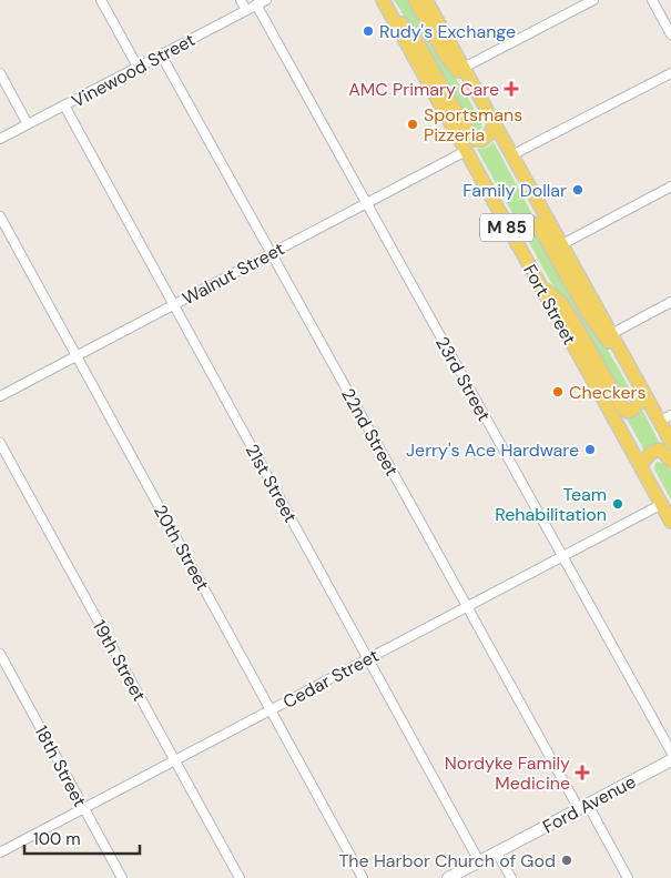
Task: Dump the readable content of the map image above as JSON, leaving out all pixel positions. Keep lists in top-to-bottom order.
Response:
{
  "streets": {
    "main road": ["M 85", "Fort Street", "Ford Avenue"],
    "street": [
      "Vinewood Street",
      "Walnut Street",
      "23rd Street",
      "22nd Street",
      "21st Street",
      "20th Street",
      "19th Street",
      "Cedar Street",
      "18th Street"
    ]
  },
  "crossings": [
    ["Vinewood Street", "23rd Street"],
    ["Vinewood Street", "22nd Street"],
    ["Vinewood Street", "21st Street"],
    ["Walnut Street", "Fort Street"],
    ["Walnut Street", "23rd Street"],
    ["Walnut Street", "22nd Street"],
    ["Walnut Street", "21st Street"],
    ["Walnut Street", "20th Street"],
    ["Fort Street", "Cedar Street"],
    ["23rd Street", "Cedar Street"],
    ["22nd Street", "Cedar Street"],
    ["22nd Street", "Ford Avenue"],
    ["21st Street", "Cedar Street"],
    ["21st Street", "Ford Avenue"],
    ["20th Street", "Cedar Street"],
    ["19th Street", "Cedar Street"],
    ["Cedar Street", "18th Street"]
  ],
  "places": {
    "other": [
      "Rudy's Exchange",
      "Sportsmans Pizzeria",
      "Family Dollar",
      "Checkers",
      "Jerry's Ace Hardware",
      "Team Rehabilitation",
      "The Harbor Church of God"
    ],
    "health": ["AMC Primary Care", "Nordyke Family Medicine"]
  },
  "scale_bar": "100 m"
}
